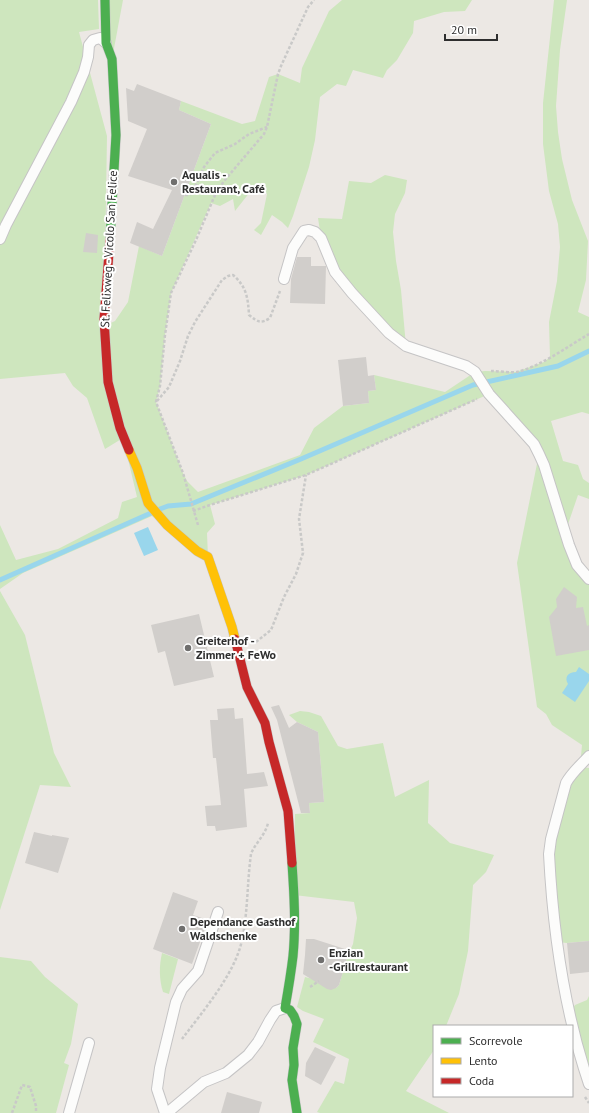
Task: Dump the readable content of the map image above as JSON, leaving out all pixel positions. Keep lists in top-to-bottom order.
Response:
{
  "streets": {
    "street": ["St. Felixweg - Vicolo San Felice"]
  },
  "places": [
    "Aqualis - Restaurant, Café",
    "Greiterhof - Zimmer + FeWo",
    "Dependance Gasthof Waldschenke",
    "Enzian -Grillrestaurant"
  ],
  "legend": ["Scorrevole", "Lento", "Coda"],
  "scale_bar": "20 m"
}
